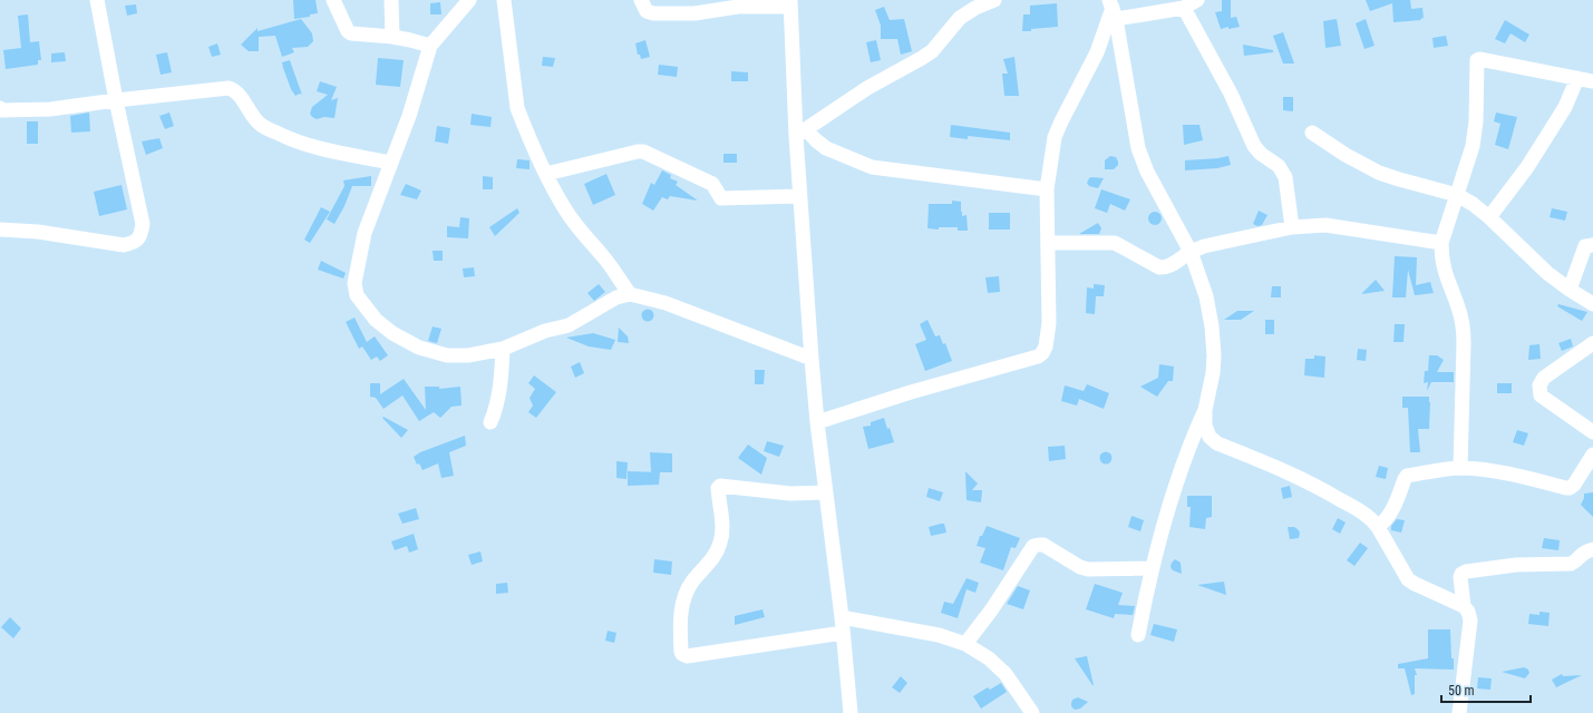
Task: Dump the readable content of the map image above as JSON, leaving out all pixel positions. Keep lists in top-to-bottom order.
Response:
{
  "scale_bar": "50 m"
}
